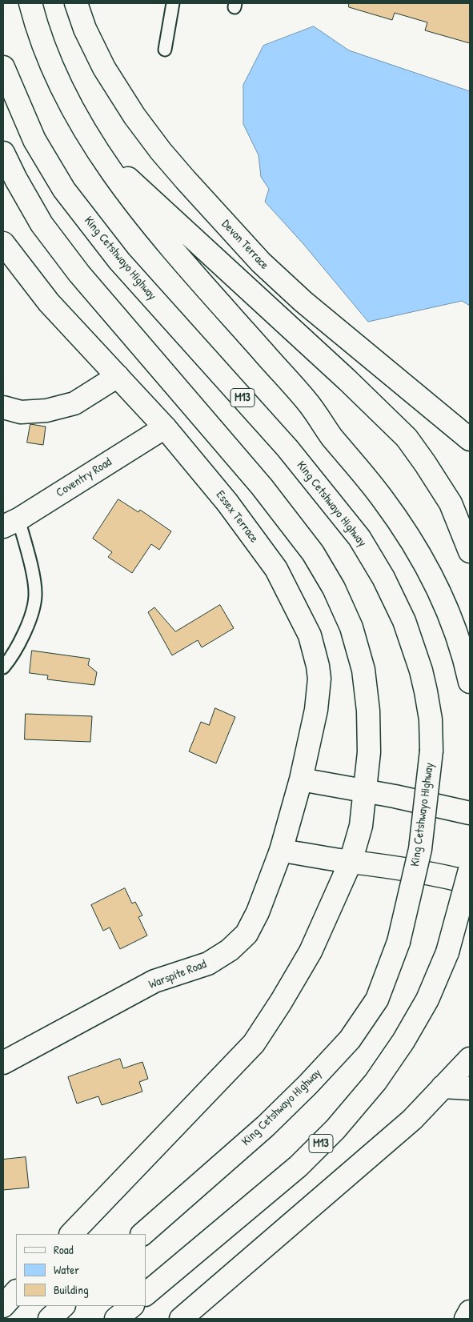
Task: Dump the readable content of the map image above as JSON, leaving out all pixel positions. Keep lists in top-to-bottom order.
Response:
{
  "streets": {
    "main road": [
      "Devon Terrace",
      "King Cetshwayo Highway",
      "M13",
      "Coventry Road",
      "Essex Terrace",
      "Warspite Road"
    ]
  },
  "crossings": [
    ["Coventry Road", "Essex Terrace"],
    ["Essex Terrace", "Warspite Road"]
  ],
  "legend": ["Road", "Water", "Building"]
}
